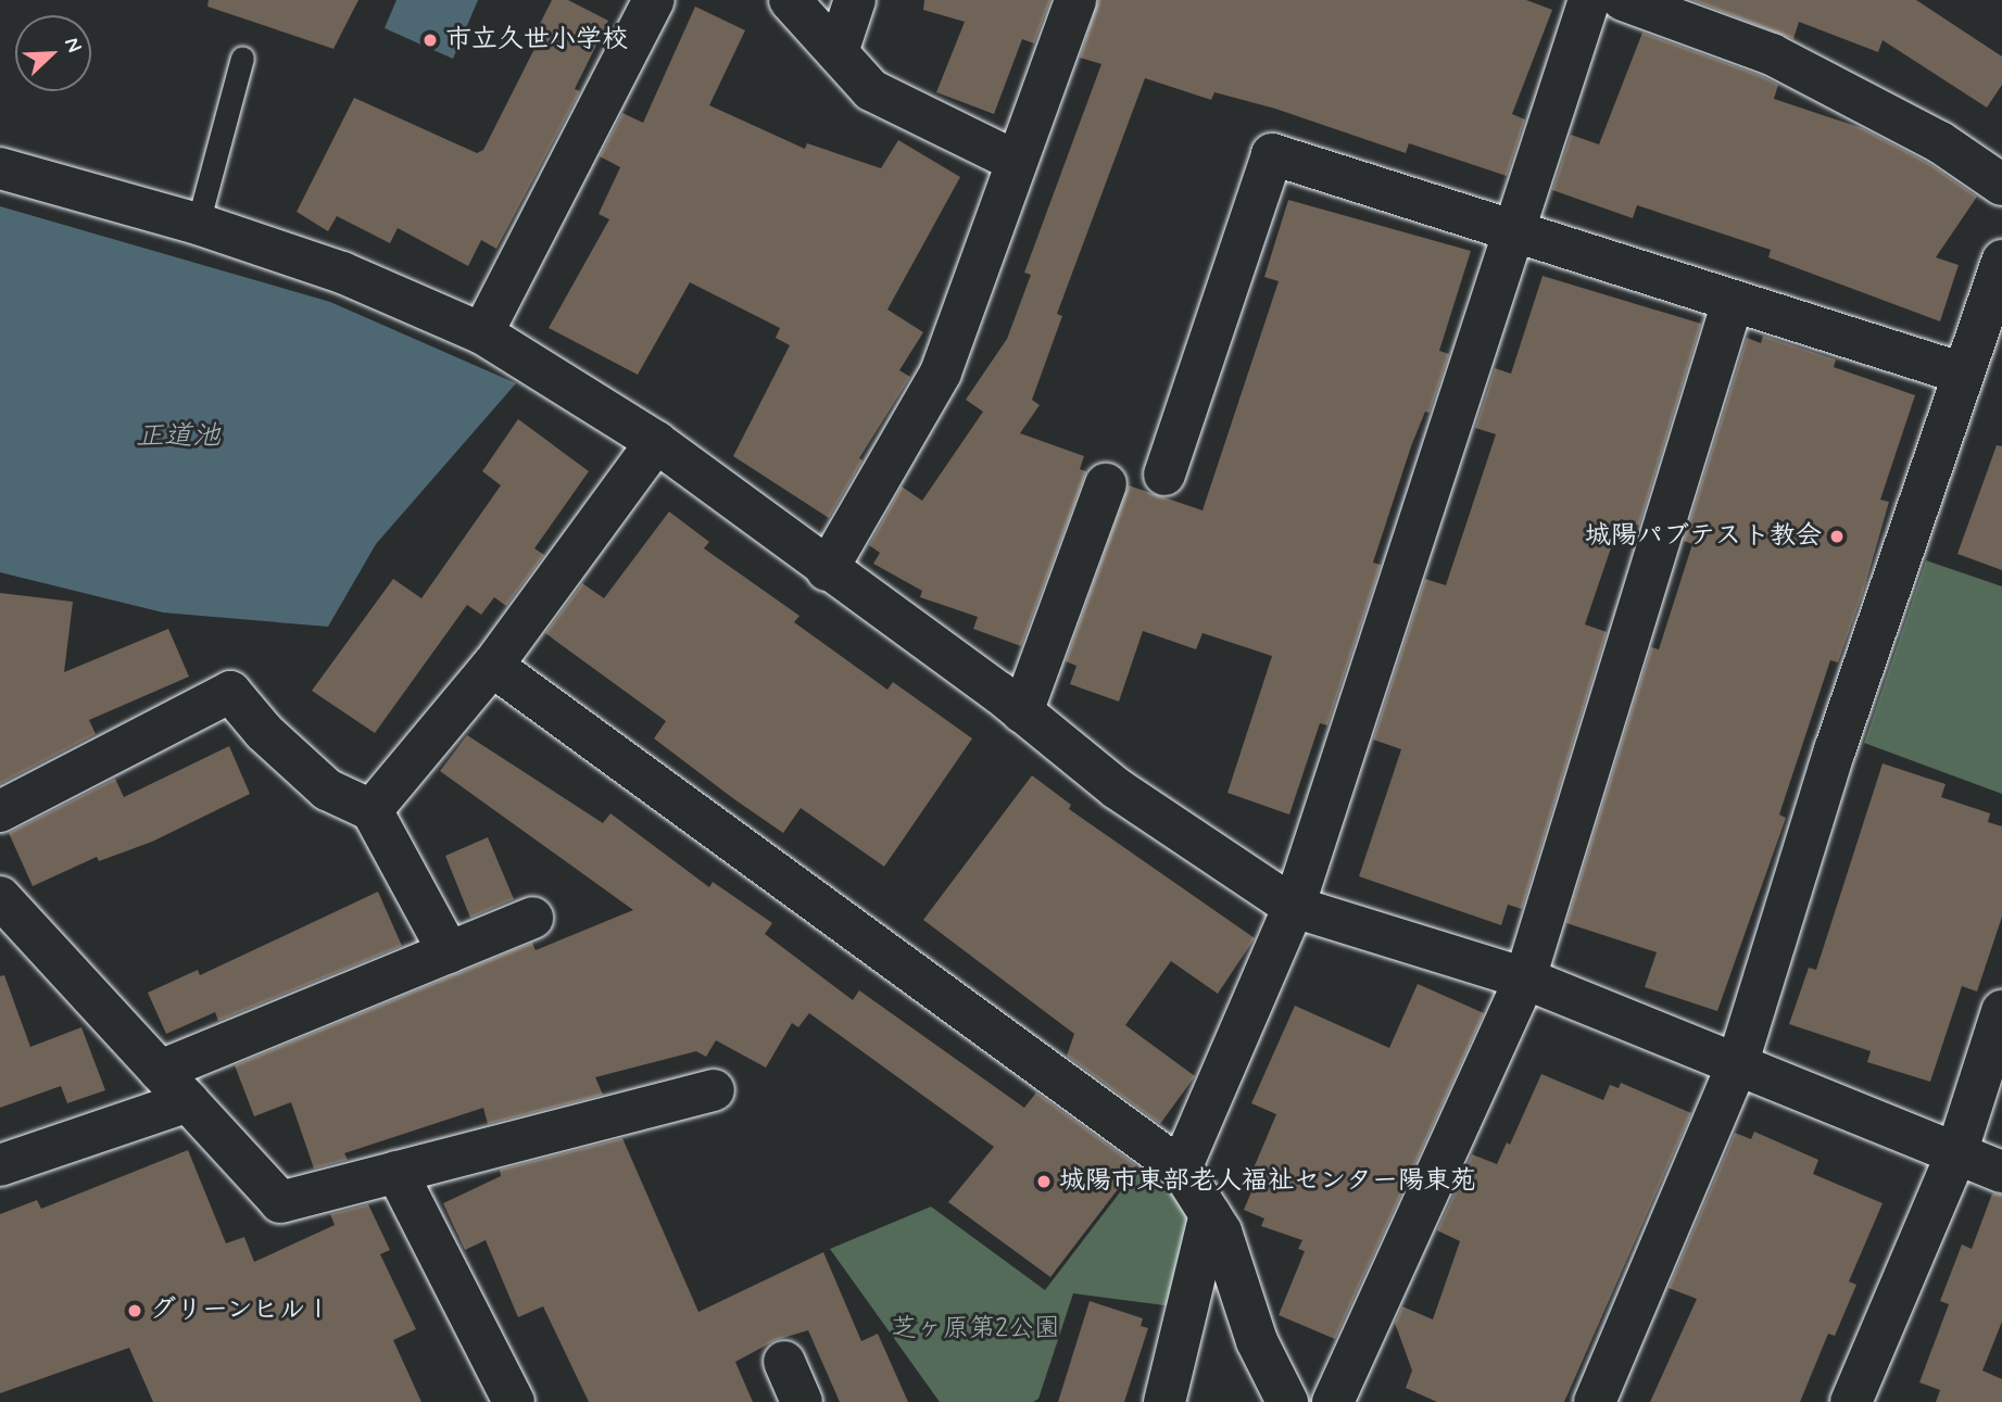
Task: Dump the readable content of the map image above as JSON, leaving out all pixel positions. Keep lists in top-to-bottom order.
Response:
{
  "water": ["正道池"],
  "parks": ["芝ヶ原第2公園"],
  "places": [
    "市立久世小学校",
    "城陽パブテスト教会",
    "城陽市東部老人福祉センター陽東苑",
    "グリーンヒルⅠ"
  ],
  "north": "top right"
}
